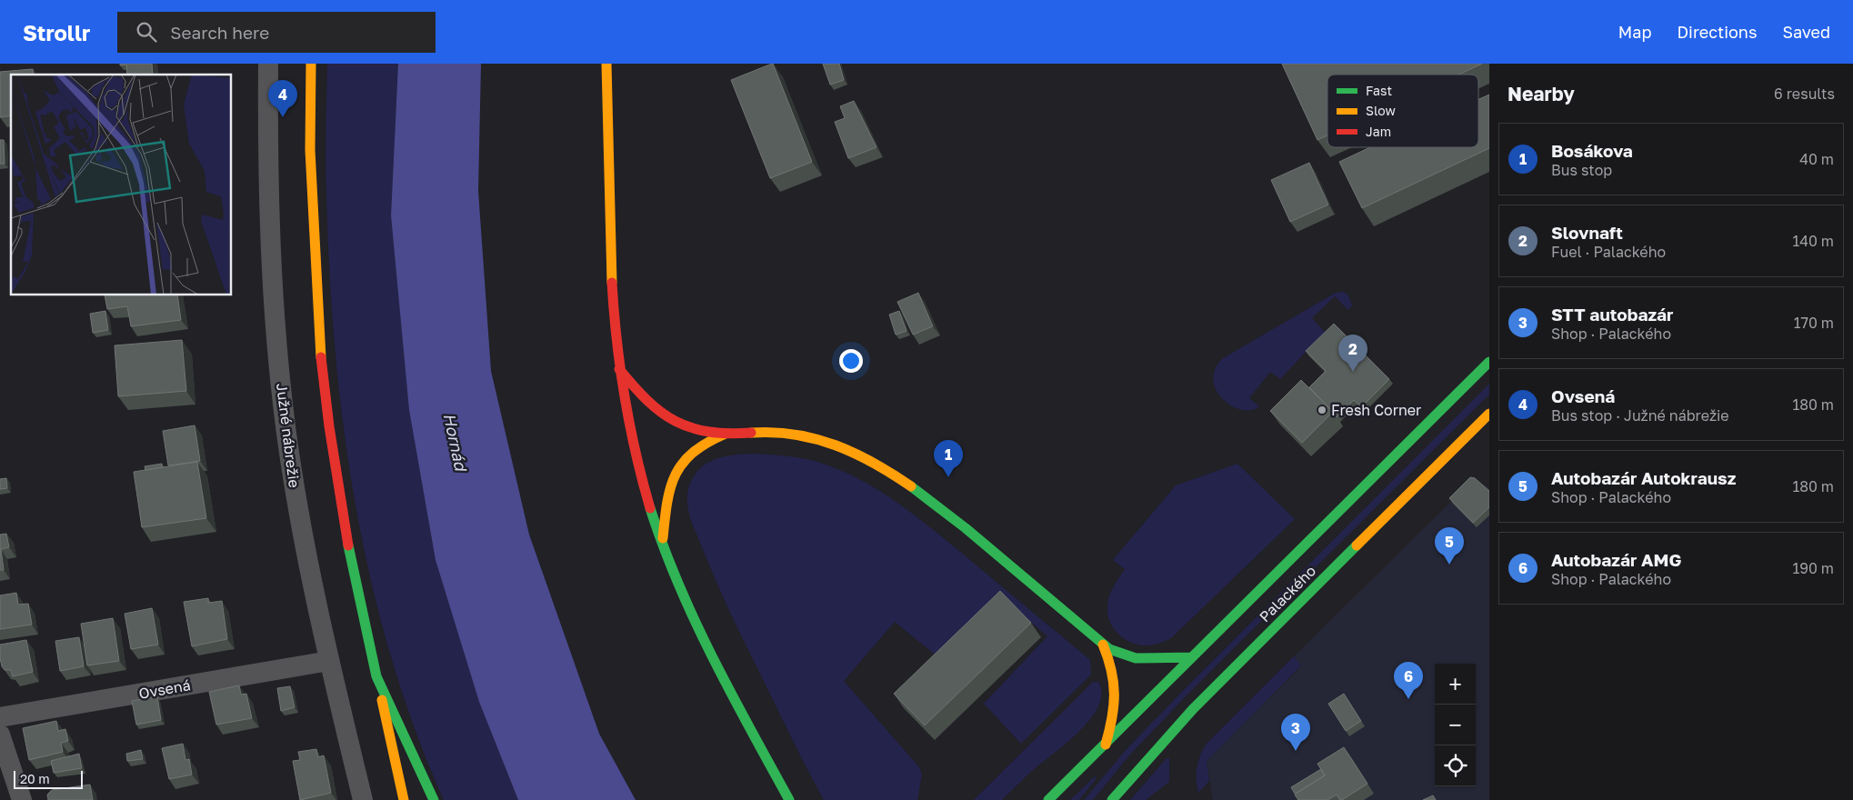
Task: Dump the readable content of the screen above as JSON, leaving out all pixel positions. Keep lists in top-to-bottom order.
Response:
{
  "streets": {
    "main road": ["Palackého"],
    "street": ["Južné nábrežie", "Ovsená"]
  },
  "crossings": [
    ["Južné nábrežie", "Ovsená"]
  ],
  "water": ["Hornád"],
  "places": ["Fresh Corner"],
  "legend": ["Fast", "Slow", "Jam"],
  "scale_bar": "20 m",
  "page": {
    "header": "Strollr",
    "search": "Search here",
    "nav": ["Map", "Directions", "Saved"],
    "heading": ["Nearby", "6 results"],
    "pins": [
      "4",
      "2",
      "1",
      "5",
      "6",
      "3"
    ],
    "list": [
      {
        "mark": "1",
        "name": "Bosákova",
        "note": "Bus stop",
        "value": "40 m"
      },
      {
        "mark": "2",
        "name": "Slovnaft",
        "note": "Fuel · Palackého",
        "value": "140 m"
      },
      {
        "mark": "3",
        "name": "STT autobazár",
        "note": "Shop · Palackého",
        "value": "170 m"
      },
      {
        "mark": "4",
        "name": "Ovsená",
        "note": "Bus stop · Južné nábrežie",
        "value": "180 m"
      },
      {
        "mark": "5",
        "name": "Autobazár Autokrausz",
        "note": "Shop · Palackého",
        "value": "180 m"
      },
      {
        "mark": "6",
        "name": "Autobazár AMG",
        "note": "Shop · Palackého",
        "value": "190 m"
      }
    ],
    "map_buttons": ["+", "−"],
    "scale": "20 m"
  }
}
